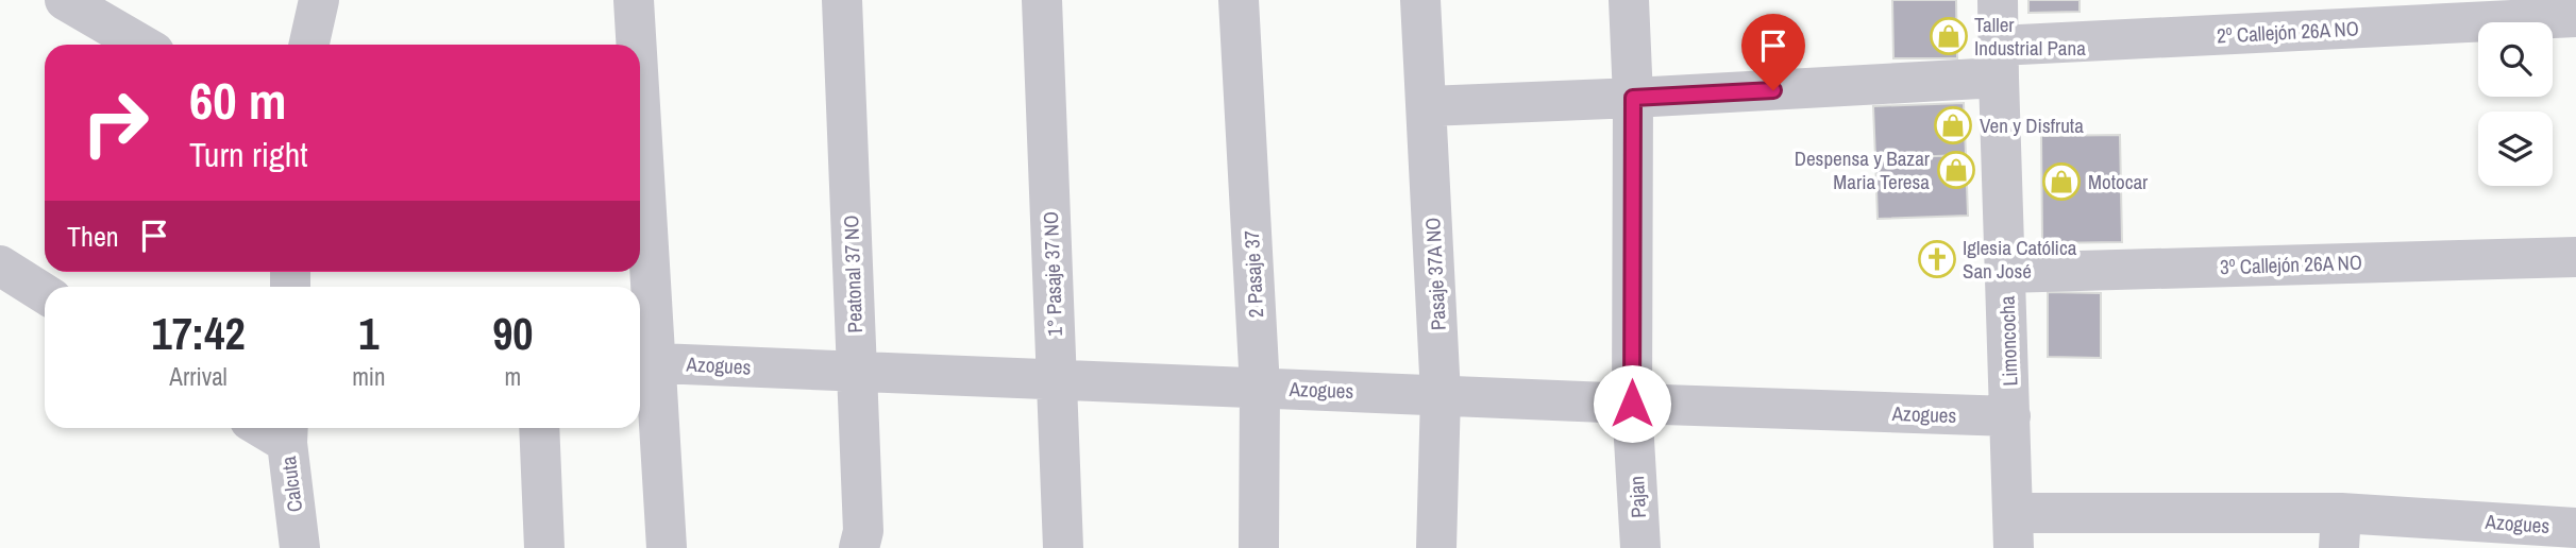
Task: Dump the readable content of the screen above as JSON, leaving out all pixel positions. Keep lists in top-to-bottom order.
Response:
{
  "streets": {
    "street": [
      "2º Callejón 26A NO",
      "3º Callejón 26A NO",
      "Peatonal 37 NO",
      "1° Pasaje 37 NO",
      "2 Pasaje 37",
      "Pasaje 37A NO",
      "Limoncocha",
      "Azogues",
      "Calcuta",
      "Pajan"
    ]
  },
  "crossings": [
    ["2º Callejón 26A NO", "Pasaje 37A NO"],
    ["2º Callejón 26A NO", "Limoncocha"],
    ["2º Callejón 26A NO", "Pajan"],
    ["3º Callejón 26A NO", "Limoncocha"],
    ["Peatonal 37 NO", "Azogues"],
    ["1° Pasaje 37 NO", "Azogues"],
    ["2 Pasaje 37", "Azogues"],
    ["Pasaje 37A NO", "Azogues"],
    ["Limoncocha", "Azogues"],
    ["Azogues", "Pajan"]
  ],
  "places": {
    "shop": [
      "Taller Industrial Pana",
      "Ven y Disfruta",
      "Despensa y Bazar Maria Teresa",
      "Motocar"
    ],
    "church": ["Iglesia Católica San José"]
  },
  "page": {
    "turn": ["60 m", "Turn right"],
    "then": "Then",
    "eta": [
      "17:42",
      "Arrival",
      "1",
      "min",
      "90",
      "m"
    ]
  }
}
